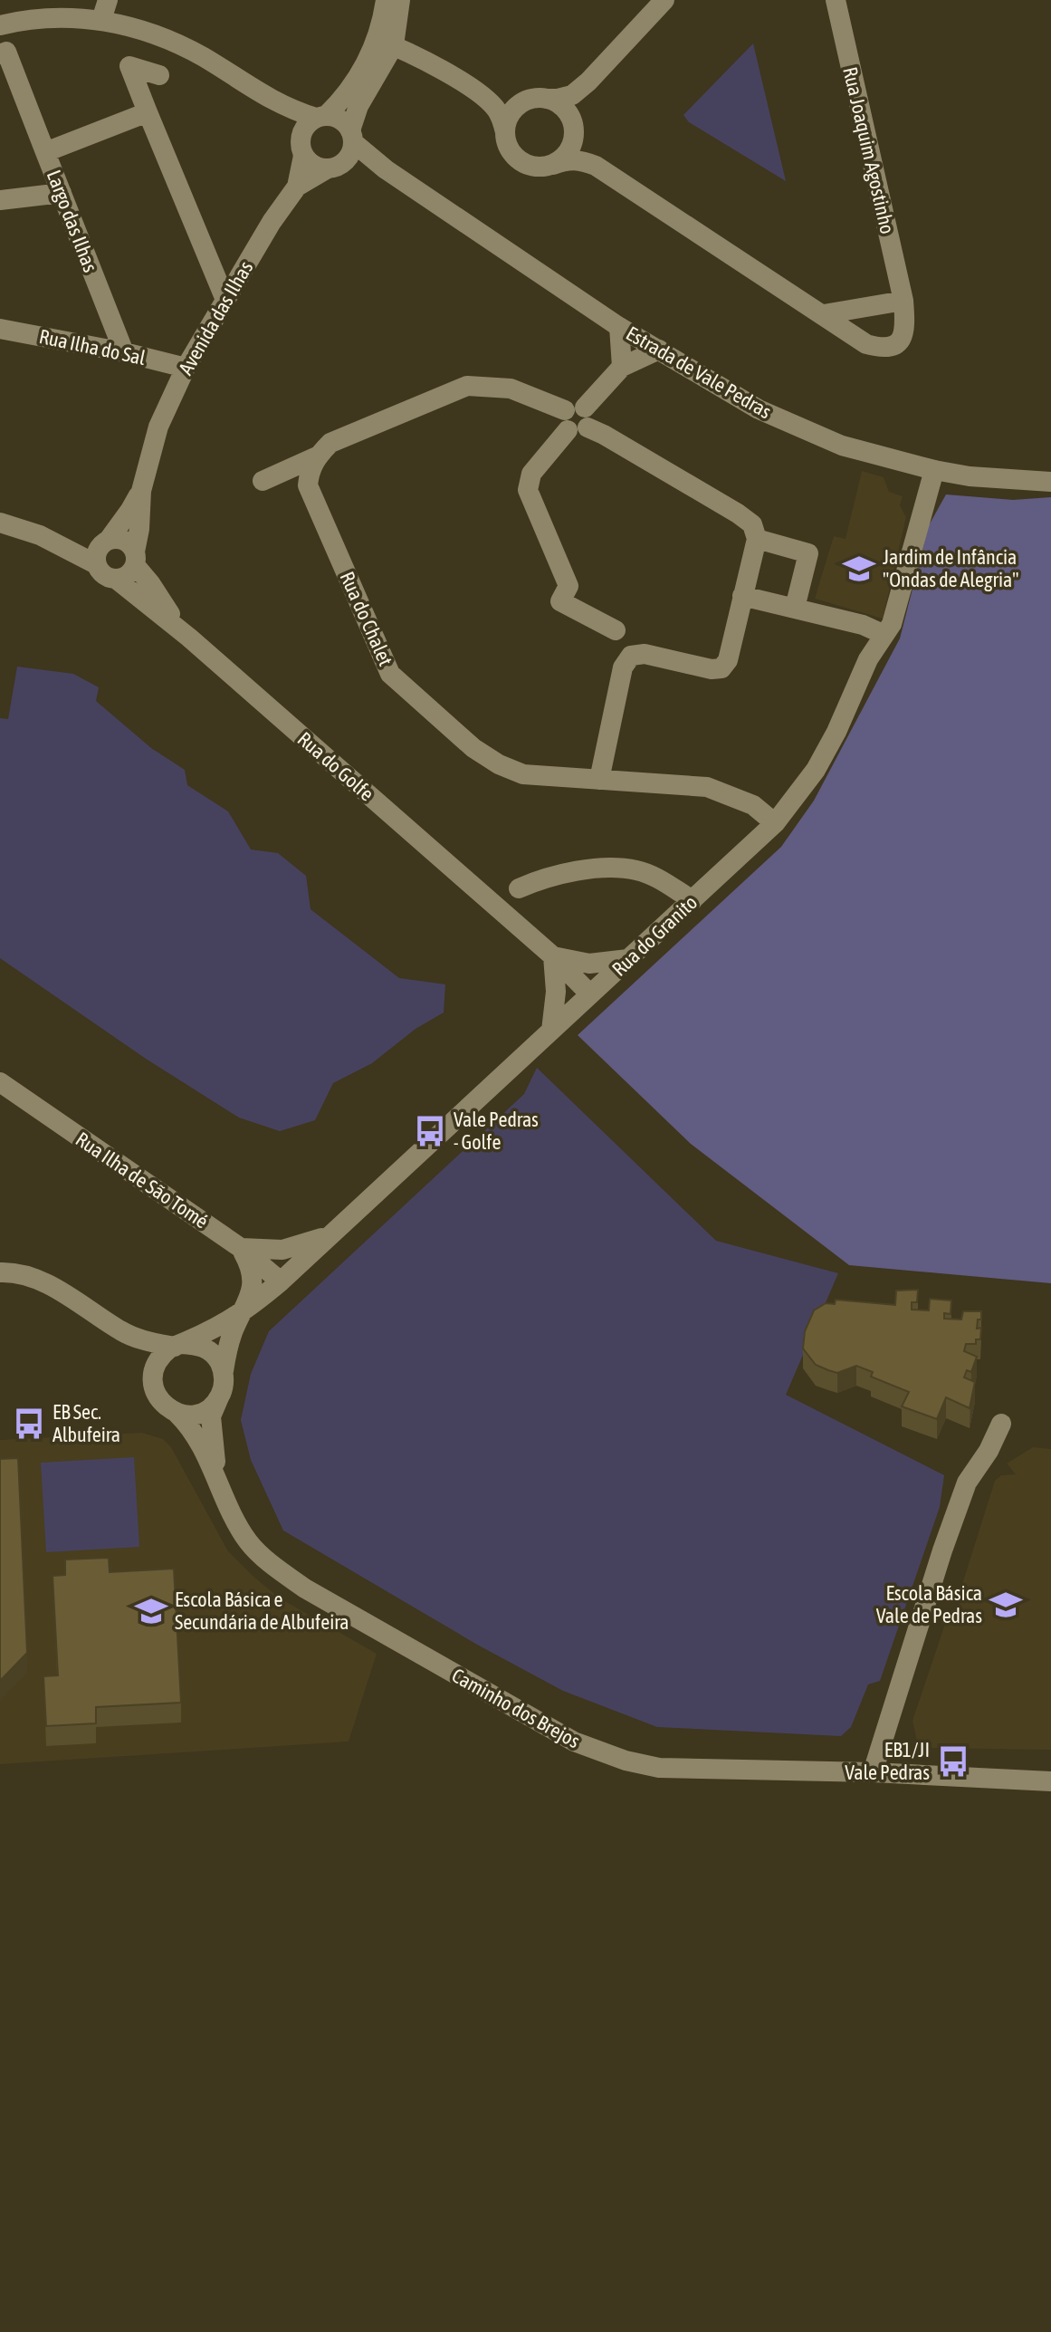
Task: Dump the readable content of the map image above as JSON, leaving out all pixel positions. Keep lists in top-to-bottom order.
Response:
{
  "streets": {
    "street": [
      "Rua Joaquim Agostinho",
      "Largo das Ilhas",
      "Avenida das Ilhas",
      "Rua Ilha do Sal",
      "Estrada de Vale Pedras",
      "Rua do Chalet",
      "Rua do Golfe",
      "Rua do Granito",
      "Rua Ilha de São Tomé",
      "Caminho dos Brejos"
    ]
  },
  "crossings": [
    ["Largo das Ilhas", "Rua Ilha do Sal"],
    ["Avenida das Ilhas", "Rua Ilha do Sal"],
    ["Avenida das Ilhas", "Estrada de Vale Pedras"],
    ["Avenida das Ilhas", "Rua do Golfe"],
    ["Estrada de Vale Pedras", "Rua do Granito"],
    ["Rua do Chalet", "Rua do Granito"],
    ["Rua do Golfe", "Rua do Granito"],
    ["Rua do Granito", "Rua Ilha de São Tomé"],
    ["Rua do Granito", "Caminho dos Brejos"]
  ],
  "places": {
    "school or university": ["Jardim de Infância \"Ondas de Alegria\"", "Escola Básica Vale de Pedras", "Escola Básica e Secundária de Albufeira"],
    "bus stop": ["Vale Pedras - Golfe", "EB Sec. Albufeira", "EB1/JI Vale Pedras"]
  }
}
